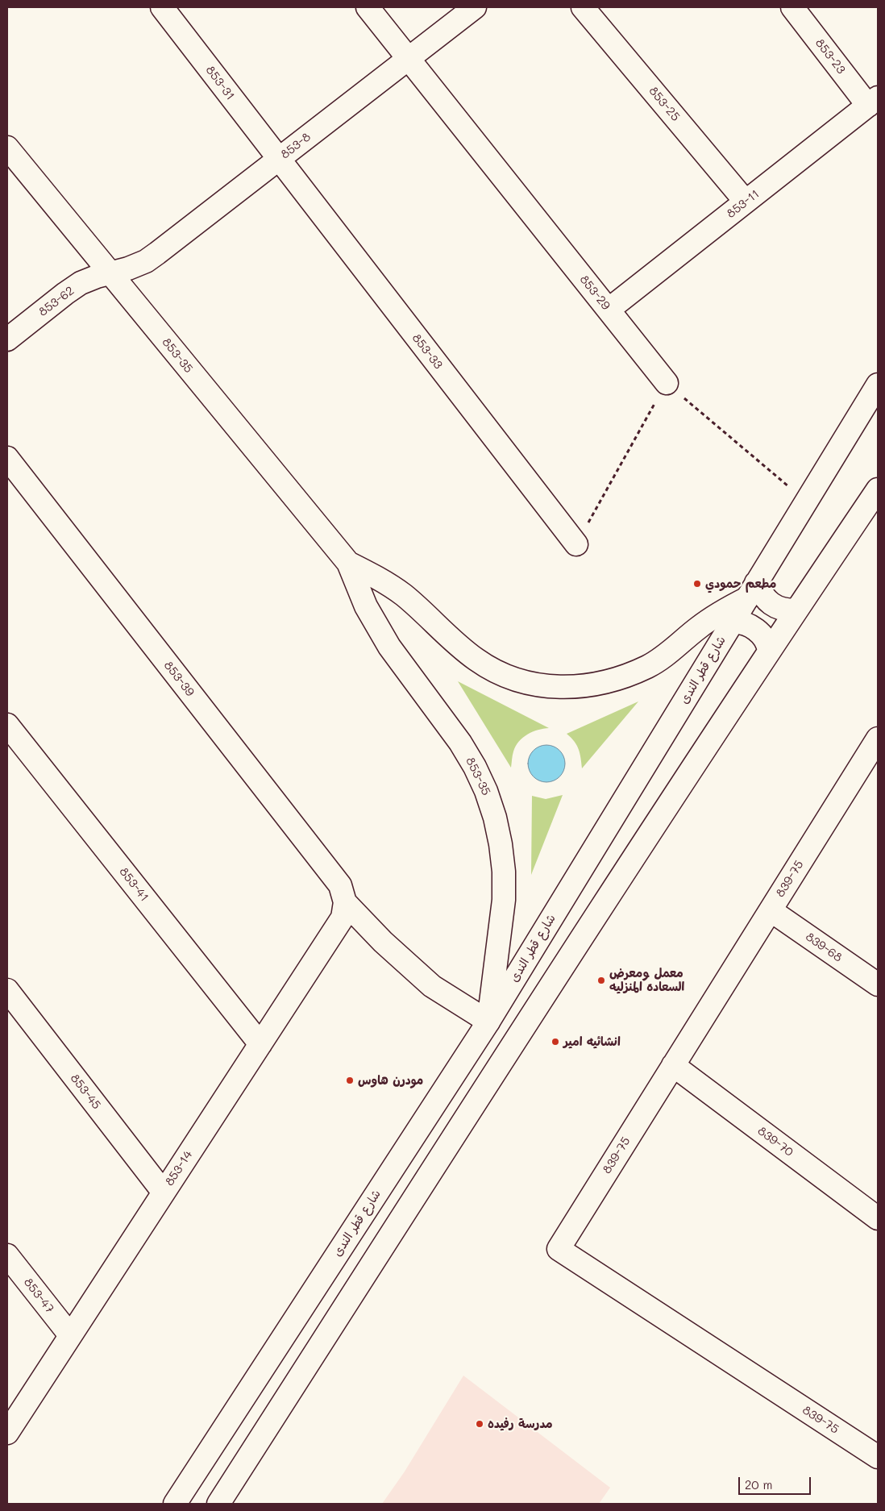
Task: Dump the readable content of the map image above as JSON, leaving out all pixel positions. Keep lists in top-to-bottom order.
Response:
{
  "streets": {
    "street": [
      "853-23",
      "853-31",
      "853-25",
      "853-8",
      "853-11",
      "853-29",
      "853-62",
      "853-33",
      "853-35",
      "شارع قطر الندى",
      "853-39",
      "839-75",
      "853-41",
      "839-68",
      "853-45",
      "839-70",
      "853-14",
      "853-47"
    ]
  },
  "crossings": [
    ["853-23", "853-11"],
    ["853-31", "853-8"],
    ["853-31", "853-33"],
    ["853-25", "853-11"],
    ["853-8", "853-29"],
    ["853-8", "853-62"],
    ["853-8", "853-33"],
    ["853-8", "853-35"],
    ["853-11", "853-29"],
    ["853-62", "853-35"],
    ["853-35", "شارع قطر الندى"],
    ["853-39", "853-14"],
    ["839-75", "839-68"],
    ["839-75", "839-70"],
    ["853-41", "853-14"],
    ["853-45", "853-14"],
    ["853-14", "853-47"]
  ],
  "places": [
    "مطعم حمودي",
    "معمل ومعرض السعاده المنزليه",
    "انشائيه امير",
    "مودرن هاوس",
    "مدرسة رفيده"
  ],
  "scale_bar": "20 m"
}
